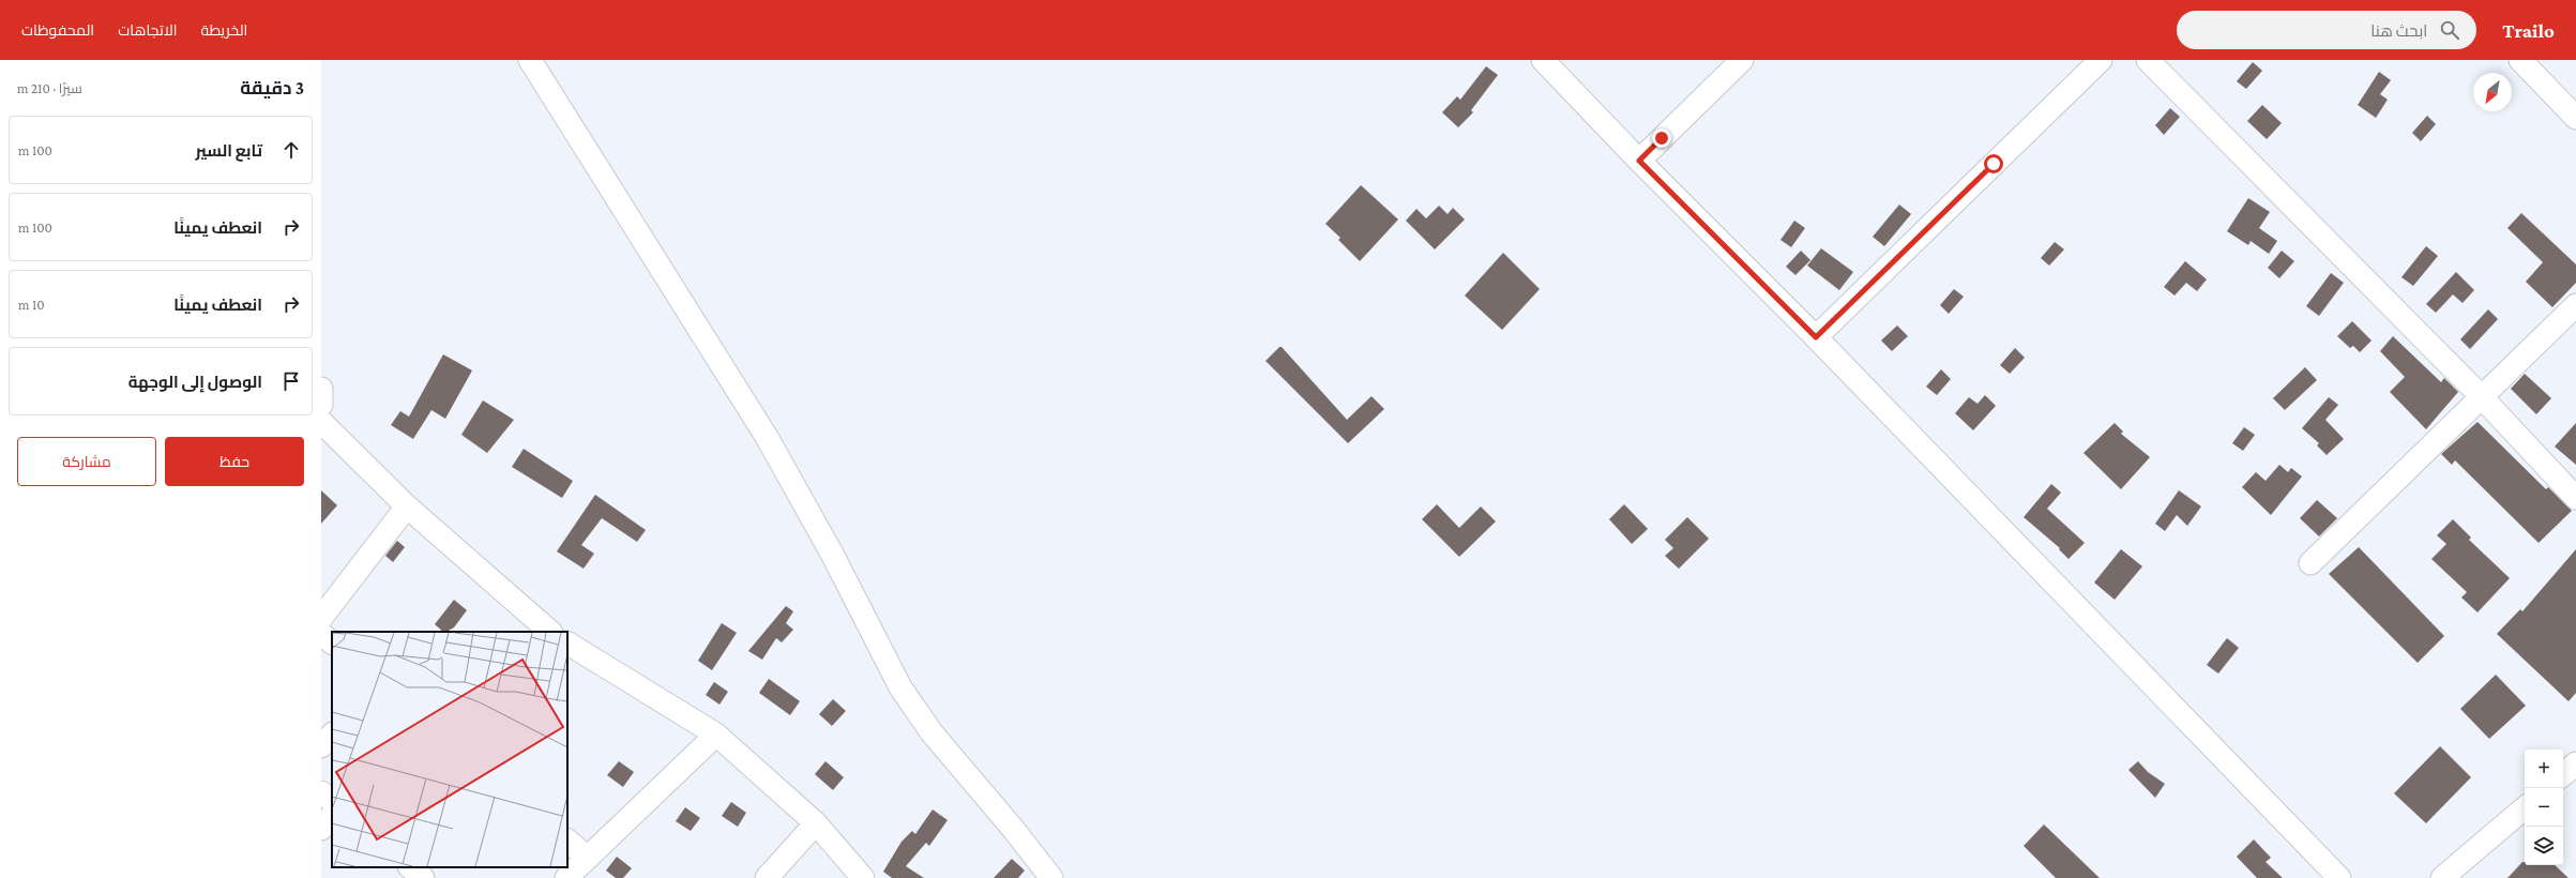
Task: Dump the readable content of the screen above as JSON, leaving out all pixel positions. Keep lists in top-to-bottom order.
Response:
{
  "north": "bottom left",
  "page": {
    "header": "Trailo",
    "search": "ابحث هنا",
    "nav": ["الخريطة", "الاتجاهات", "المحفوظات"],
    "heading": ["3 دقيقة", "سيرًا · 210 m"],
    "list": [
      ["تابع السير", "100 m"],
      ["انعطف يمينًا", "100 m"],
      ["انعطف يمينًا", "10 m"],
      "الوصول إلى الوجهة"
    ],
    "buttons": ["حفظ", "مشاركة"],
    "map_buttons": ["+", "−"]
  }
}
